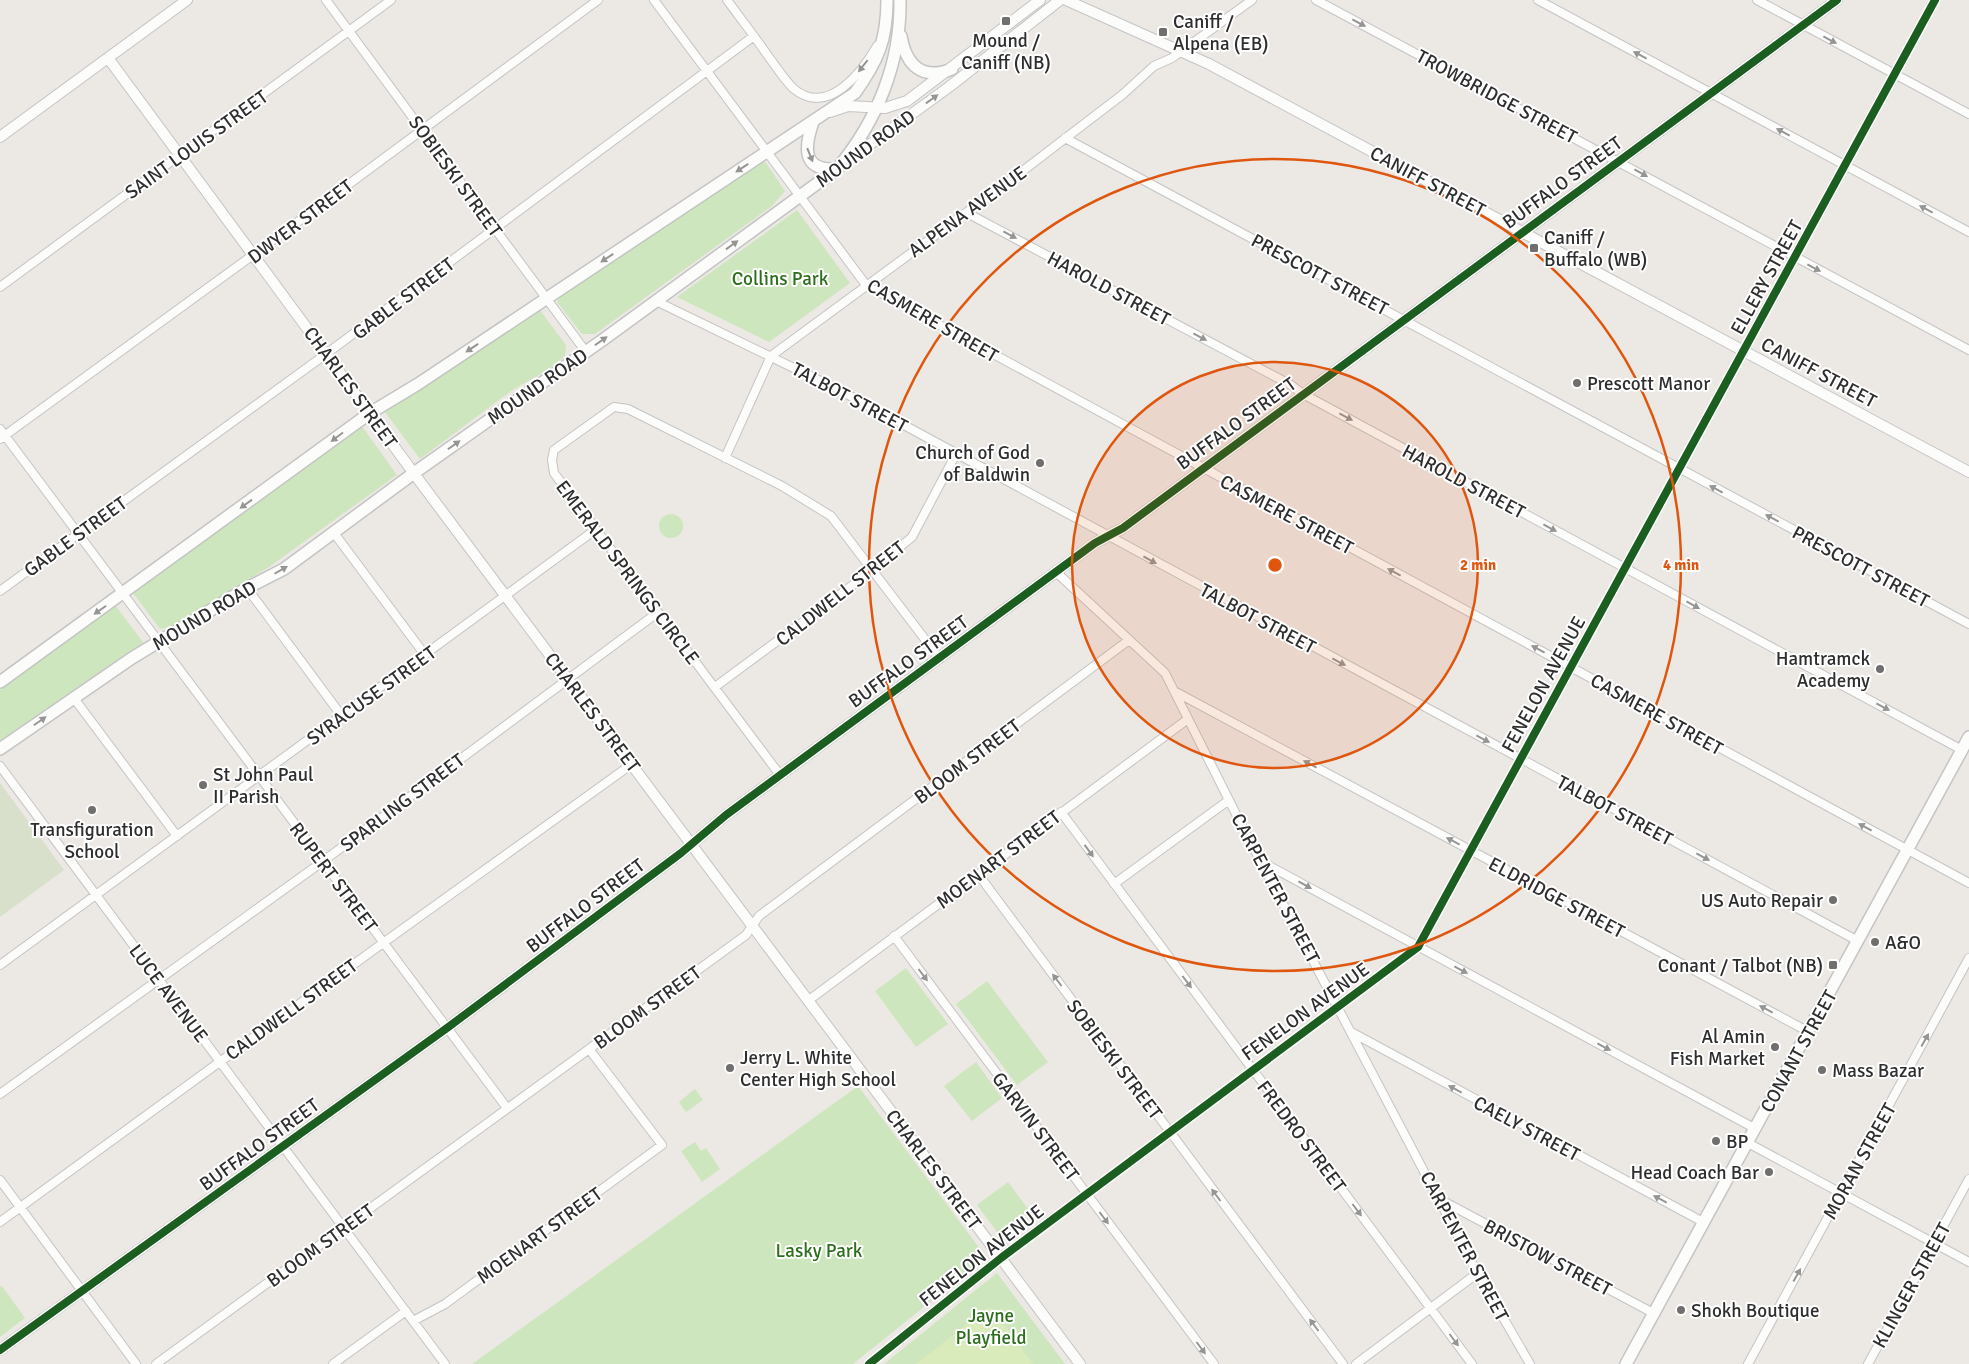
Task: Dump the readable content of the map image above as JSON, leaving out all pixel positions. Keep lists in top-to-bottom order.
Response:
{
  "streets": {
    "main road": ["MOUND ROAD", "CONANT STREET"],
    "street": [
      "TROWBRIDGE STREET",
      "SAINT LOUIS STREET",
      "SOBIESKI STREET",
      "CANIFF STREET",
      "BUFFALO STREET",
      "ALPENA AVENUE",
      "DWYER STREET",
      "PRESCOTT STREET",
      "ELLERY STREET",
      "HAROLD STREET",
      "GABLE STREET",
      "CASMERE STREET",
      "CHARLES STREET",
      "TALBOT STREET",
      "EMERALD SPRINGS CIRCLE",
      "CALDWELL STREET",
      "FENELON AVENUE",
      "SYRACUSE STREET",
      "BLOOM STREET",
      "SPARLING STREET",
      "MOENART STREET",
      "RUPERT STREET",
      "CARPENTER STREET",
      "ELDRIDGE STREET",
      "LUCE AVENUE",
      "GARVIN STREET",
      "CAELY STREET",
      "FREDRO STREET",
      "MORAN STREET",
      "BRISTOW STREET",
      "KLINGER STREET"
    ]
  },
  "crossings": [
    ["TROWBRIDGE STREET", "BUFFALO STREET"],
    ["TROWBRIDGE STREET", "ELLERY STREET"],
    ["SAINT LOUIS STREET", "SOBIESKI STREET"],
    ["SAINT LOUIS STREET", "CHARLES STREET"],
    ["MOUND ROAD", "SOBIESKI STREET"],
    ["MOUND ROAD", "CASMERE STREET"],
    ["MOUND ROAD", "CHARLES STREET"],
    ["MOUND ROAD", "TALBOT STREET"],
    ["MOUND ROAD", "RUPERT STREET"],
    ["SOBIESKI STREET", "DWYER STREET"],
    ["SOBIESKI STREET", "GABLE STREET"],
    ["SOBIESKI STREET", "FENELON AVENUE"],
    ["SOBIESKI STREET", "MOENART STREET"],
    ["CANIFF STREET", "BUFFALO STREET"],
    ["CANIFF STREET", "ALPENA AVENUE"],
    ["CANIFF STREET", "ELLERY STREET"],
    ["BUFFALO STREET", "PRESCOTT STREET"],
    ["BUFFALO STREET", "HAROLD STREET"],
    ["BUFFALO STREET", "CASMERE STREET"],
    ["BUFFALO STREET", "CHARLES STREET"],
    ["BUFFALO STREET", "TALBOT STREET"],
    ["BUFFALO STREET", "EMERALD SPRINGS CIRCLE"],
    ["BUFFALO STREET", "RUPERT STREET"],
    ["BUFFALO STREET", "CARPENTER STREET"],
    ["BUFFALO STREET", "LUCE AVENUE"],
    ["ALPENA AVENUE", "PRESCOTT STREET"],
    ["ALPENA AVENUE", "HAROLD STREET"],
    ["ALPENA AVENUE", "CASMERE STREET"],
    ["ALPENA AVENUE", "TALBOT STREET"],
    ["ALPENA AVENUE", "EMERALD SPRINGS CIRCLE"],
    ["DWYER STREET", "CHARLES STREET"],
    ["DWYER STREET", "RUPERT STREET"],
    ["PRESCOTT STREET", "ELLERY STREET"],
    ["ELLERY STREET", "HAROLD STREET"],
    ["ELLERY STREET", "FENELON AVENUE"],
    ["HAROLD STREET", "FENELON AVENUE"],
    ["HAROLD STREET", "CONANT STREET"],
    ["GABLE STREET", "CASMERE STREET"],
    ["GABLE STREET", "CHARLES STREET"],
    ["GABLE STREET", "RUPERT STREET"],
    ["CASMERE STREET", "FENELON AVENUE"],
    ["CASMERE STREET", "CONANT STREET"],
    ["CHARLES STREET", "CALDWELL STREET"],
    ["CHARLES STREET", "FENELON AVENUE"],
    ["CHARLES STREET", "SYRACUSE STREET"],
    ["CHARLES STREET", "BLOOM STREET"],
    ["CHARLES STREET", "SPARLING STREET"],
    ["CHARLES STREET", "MOENART STREET"],
    ["TALBOT STREET", "CALDWELL STREET"],
    ["TALBOT STREET", "FENELON AVENUE"],
    ["TALBOT STREET", "CONANT STREET"],
    ["EMERALD SPRINGS CIRCLE", "CALDWELL STREET"],
    ["EMERALD SPRINGS CIRCLE", "SYRACUSE STREET"],
    ["EMERALD SPRINGS CIRCLE", "SPARLING STREET"],
    ["CALDWELL STREET", "RUPERT STREET"],
    ["CALDWELL STREET", "LUCE AVENUE"],
    ["FENELON AVENUE", "CARPENTER STREET"],
    ["FENELON AVENUE", "ELDRIDGE STREET"],
    ["FENELON AVENUE", "GARVIN STREET"],
    ["FENELON AVENUE", "FREDRO STREET"],
    ["SYRACUSE STREET", "RUPERT STREET"],
    ["SYRACUSE STREET", "LUCE AVENUE"],
    ["BLOOM STREET", "MOENART STREET"],
    ["BLOOM STREET", "RUPERT STREET"],
    ["BLOOM STREET", "CARPENTER STREET"],
    ["BLOOM STREET", "LUCE AVENUE"],
    ["SPARLING STREET", "RUPERT STREET"],
    ["SPARLING STREET", "LUCE AVENUE"],
    ["MOENART STREET", "CARPENTER STREET"],
    ["MOENART STREET", "LUCE AVENUE"],
    ["MOENART STREET", "GARVIN STREET"],
    ["MOENART STREET", "FREDRO STREET"],
    ["CARPENTER STREET", "ELDRIDGE STREET"],
    ["CARPENTER STREET", "CAELY STREET"],
    ["CARPENTER STREET", "BRISTOW STREET"],
    ["ELDRIDGE STREET", "CONANT STREET"],
    ["CONANT STREET", "CAELY STREET"],
    ["CONANT STREET", "BRISTOW STREET"]
  ],
  "one_way": [
    "TROWBRIDGE STREET",
    "SOBIESKI STREET",
    "HAROLD STREET",
    "CASMERE STREET",
    "TALBOT STREET",
    "ELDRIDGE STREET",
    "GARVIN STREET",
    "CAELY STREET",
    "FREDRO STREET",
    "MORAN STREET"
  ],
  "parks": ["Collins Park", "Lasky Park", "Jayne Playfield"],
  "places": {
    "transit": [
      "Mound / Caniff (NB)",
      "Caniff / Alpena (EB)",
      "Caniff / Buffalo (WB)",
      "Conant / Talbot (NB)"
    ],
    "other": [
      "Prescott Manor",
      "Church of God of Baldwin",
      "Hamtramck Academy",
      "St John Paul II Parish",
      "Transfiguration School",
      "US Auto Repair",
      "A&O",
      "Al Amin Fish Market",
      "Jerry L. White Center High School",
      "Mass Bazar",
      "BP",
      "Head Coach Bar",
      "Shokh Boutique"
    ]
  },
  "rings": ["2 min", "4 min"]
}
